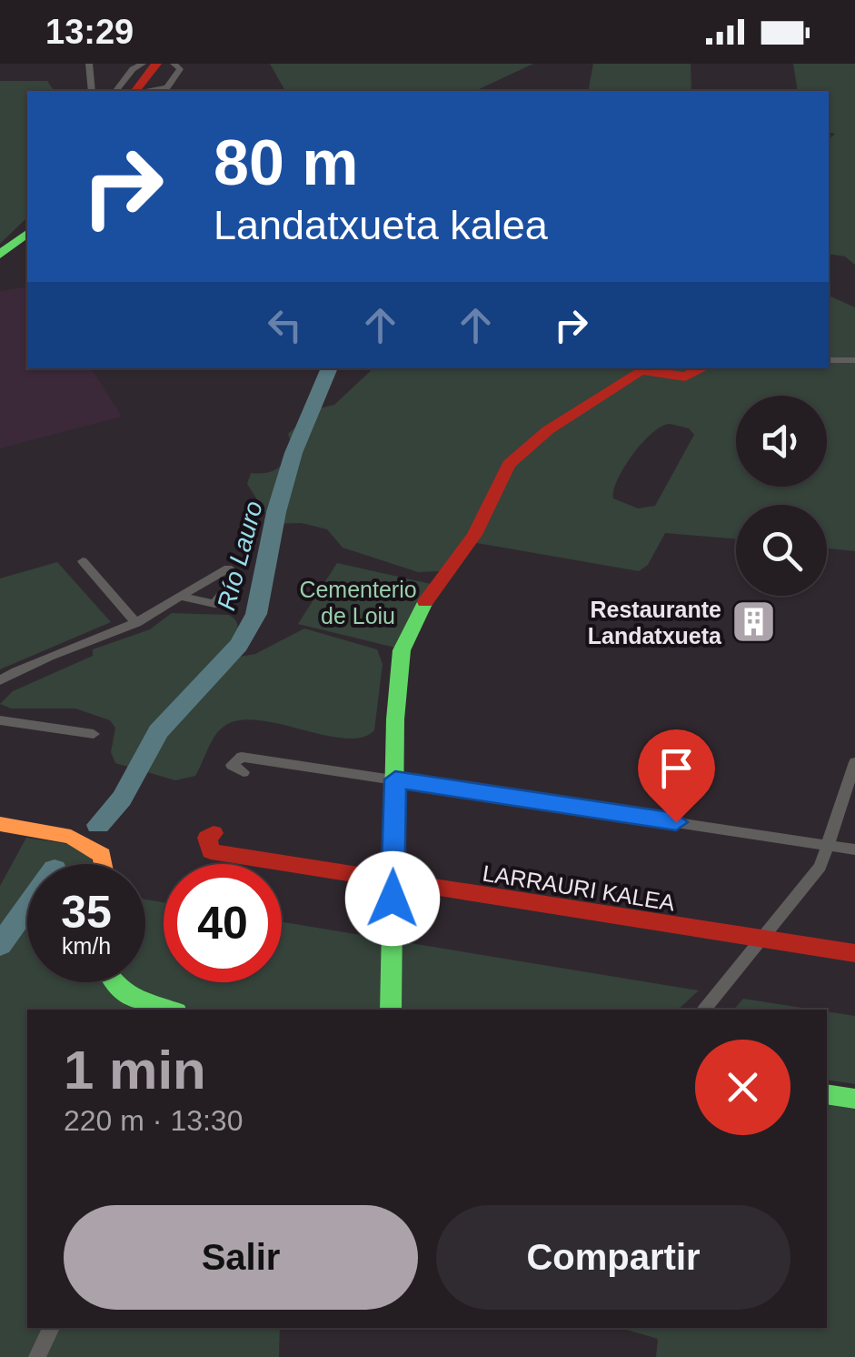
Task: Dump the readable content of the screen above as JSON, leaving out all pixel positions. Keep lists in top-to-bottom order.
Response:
{
  "streets": {
    "street": ["LARRAURI KALEA"]
  },
  "water": ["Río Lauro"],
  "parks": ["Cementerio de Loiu"],
  "places": {
    "building": ["Restaurante Landatxueta"]
  },
  "page": {
    "status": "13:29",
    "turn": ["80 m", "Landatxueta kalea"],
    "speed": "35 km/h",
    "limit": "40",
    "heading": ["1 min", "220 m · 13:30"],
    "buttons": ["Salir", "Compartir"]
  }
}
